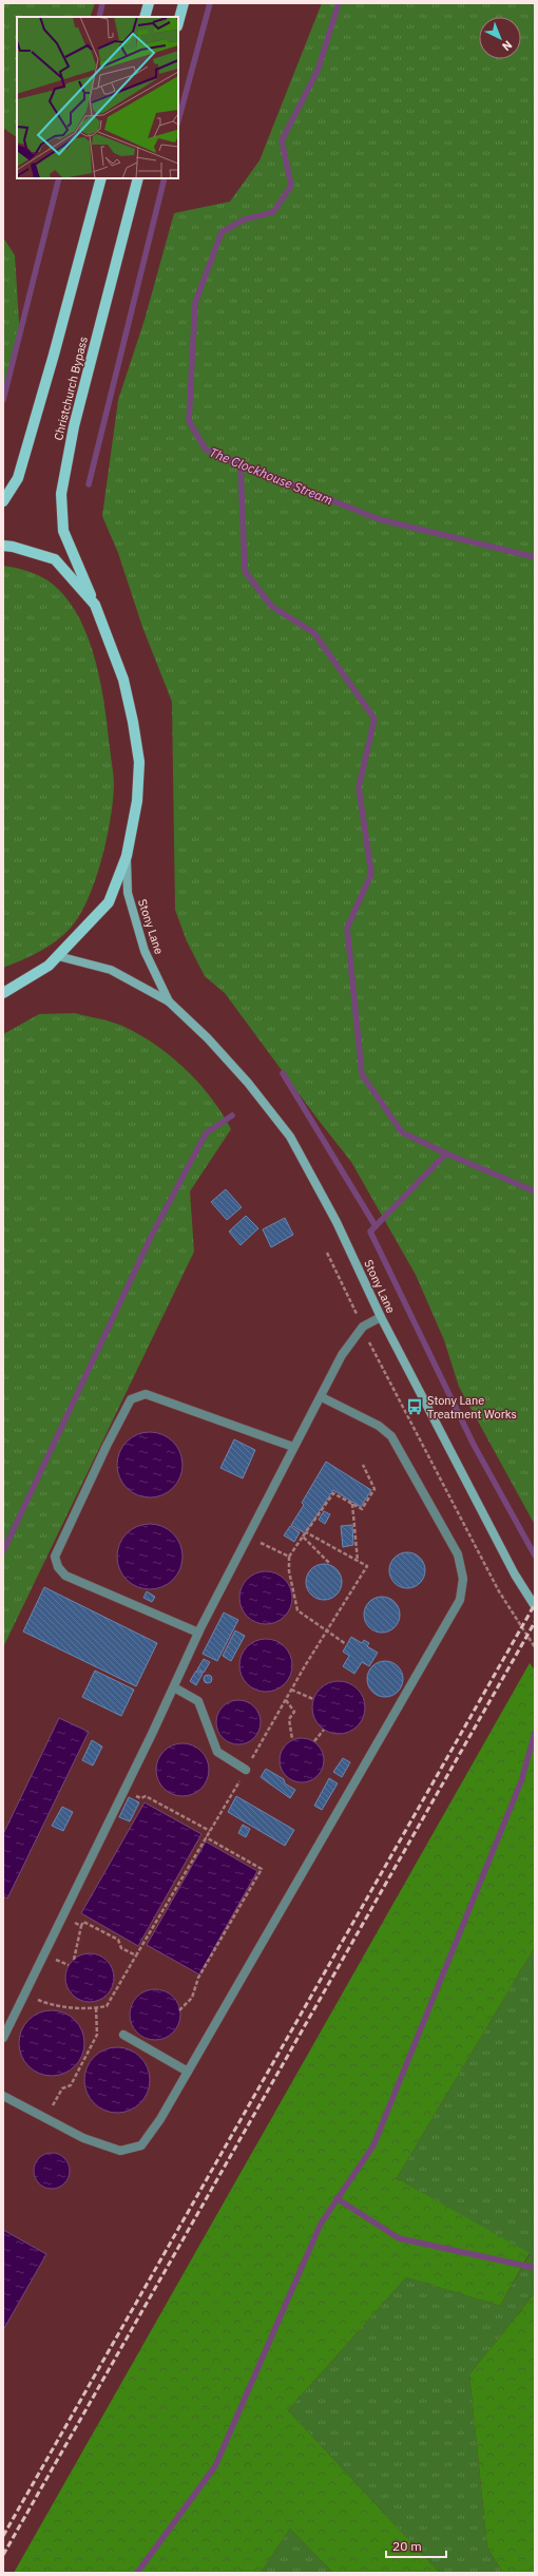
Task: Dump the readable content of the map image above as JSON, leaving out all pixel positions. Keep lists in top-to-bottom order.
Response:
{
  "streets": {
    "main road": ["Christchurch Bypass", "Stony Lane"]
  },
  "crossings": [
    ["Christchurch Bypass", "Stony Lane"]
  ],
  "water": ["The Clockhouse Stream"],
  "places": {
    "bus stop": ["Stony Lane Treatment Works"]
  },
  "scale_bar": "20 m",
  "north": "bottom right"
}
